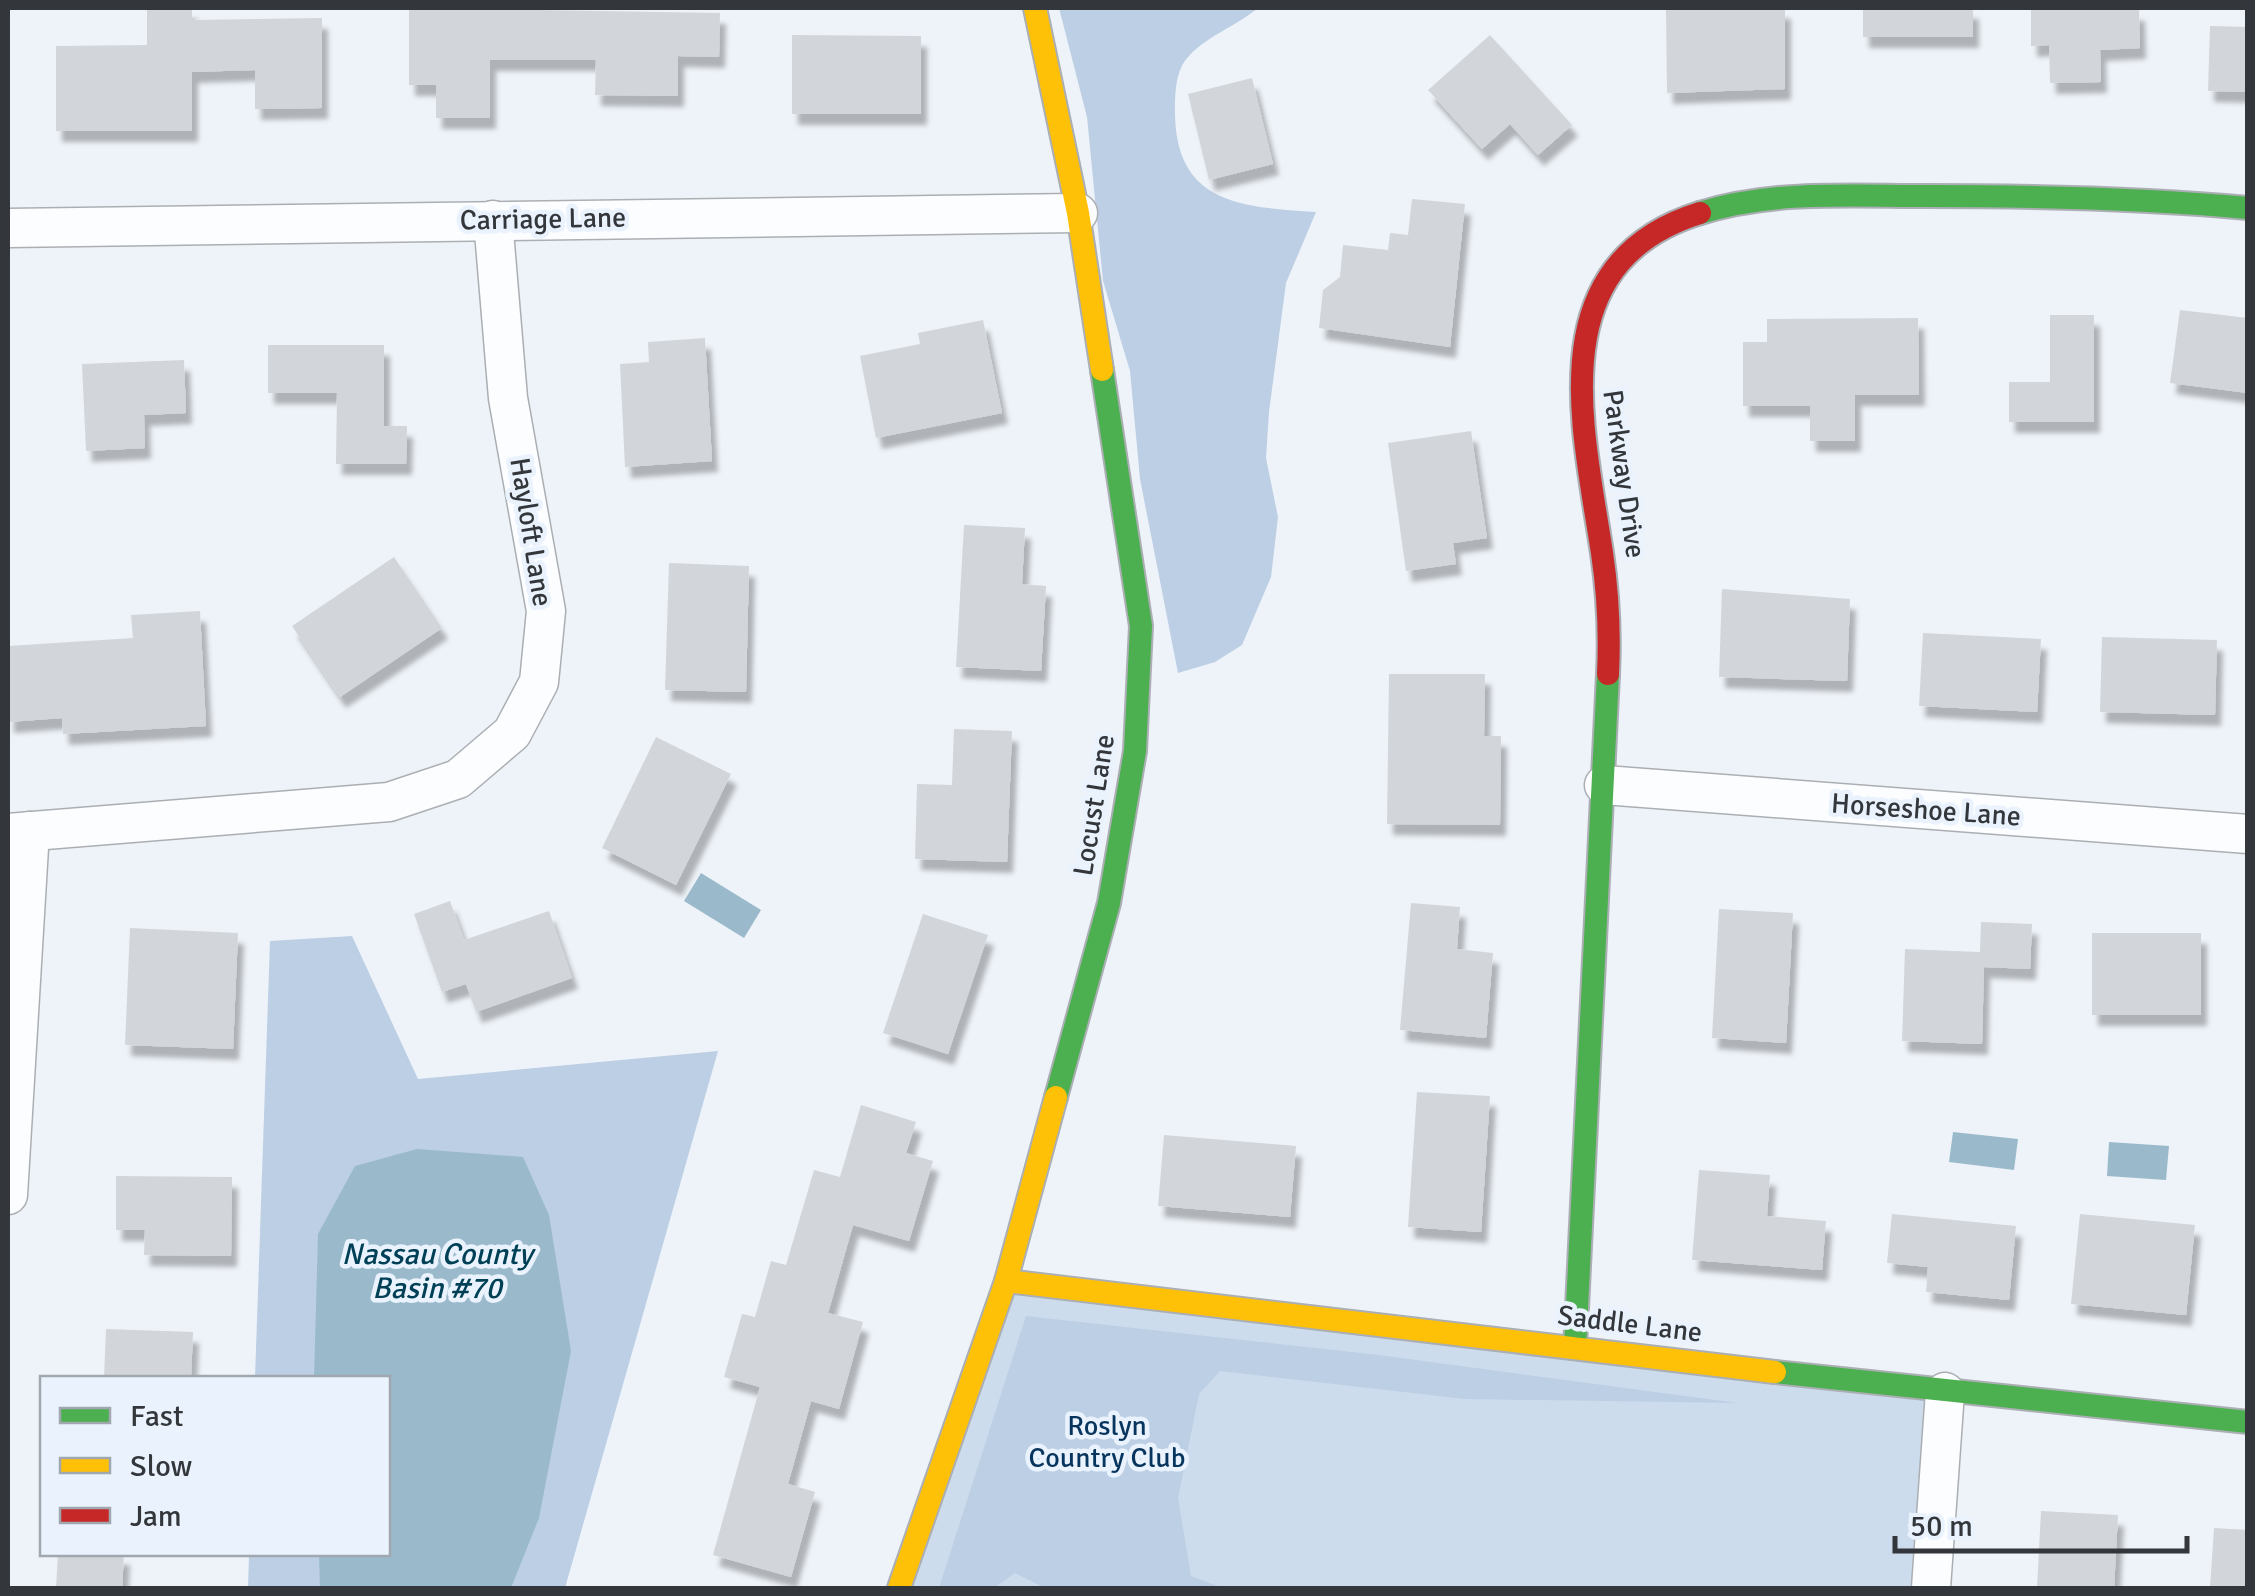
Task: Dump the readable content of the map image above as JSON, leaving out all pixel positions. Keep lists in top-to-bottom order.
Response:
{
  "streets": {
    "street": [
      "Carriage Lane",
      "Parkway Drive",
      "Hayloft Lane",
      "Locust Lane",
      "Horseshoe Lane",
      "Saddle Lane"
    ]
  },
  "crossings": [
    ["Carriage Lane", "Hayloft Lane"],
    ["Carriage Lane", "Locust Lane"],
    ["Parkway Drive", "Horseshoe Lane"],
    ["Parkway Drive", "Saddle Lane"],
    ["Locust Lane", "Saddle Lane"]
  ],
  "water": ["Nassau County Basin #70"],
  "parks": ["Roslyn Country Club"],
  "legend": ["Fast", "Slow", "Jam"],
  "scale_bar": "50 m"
}
